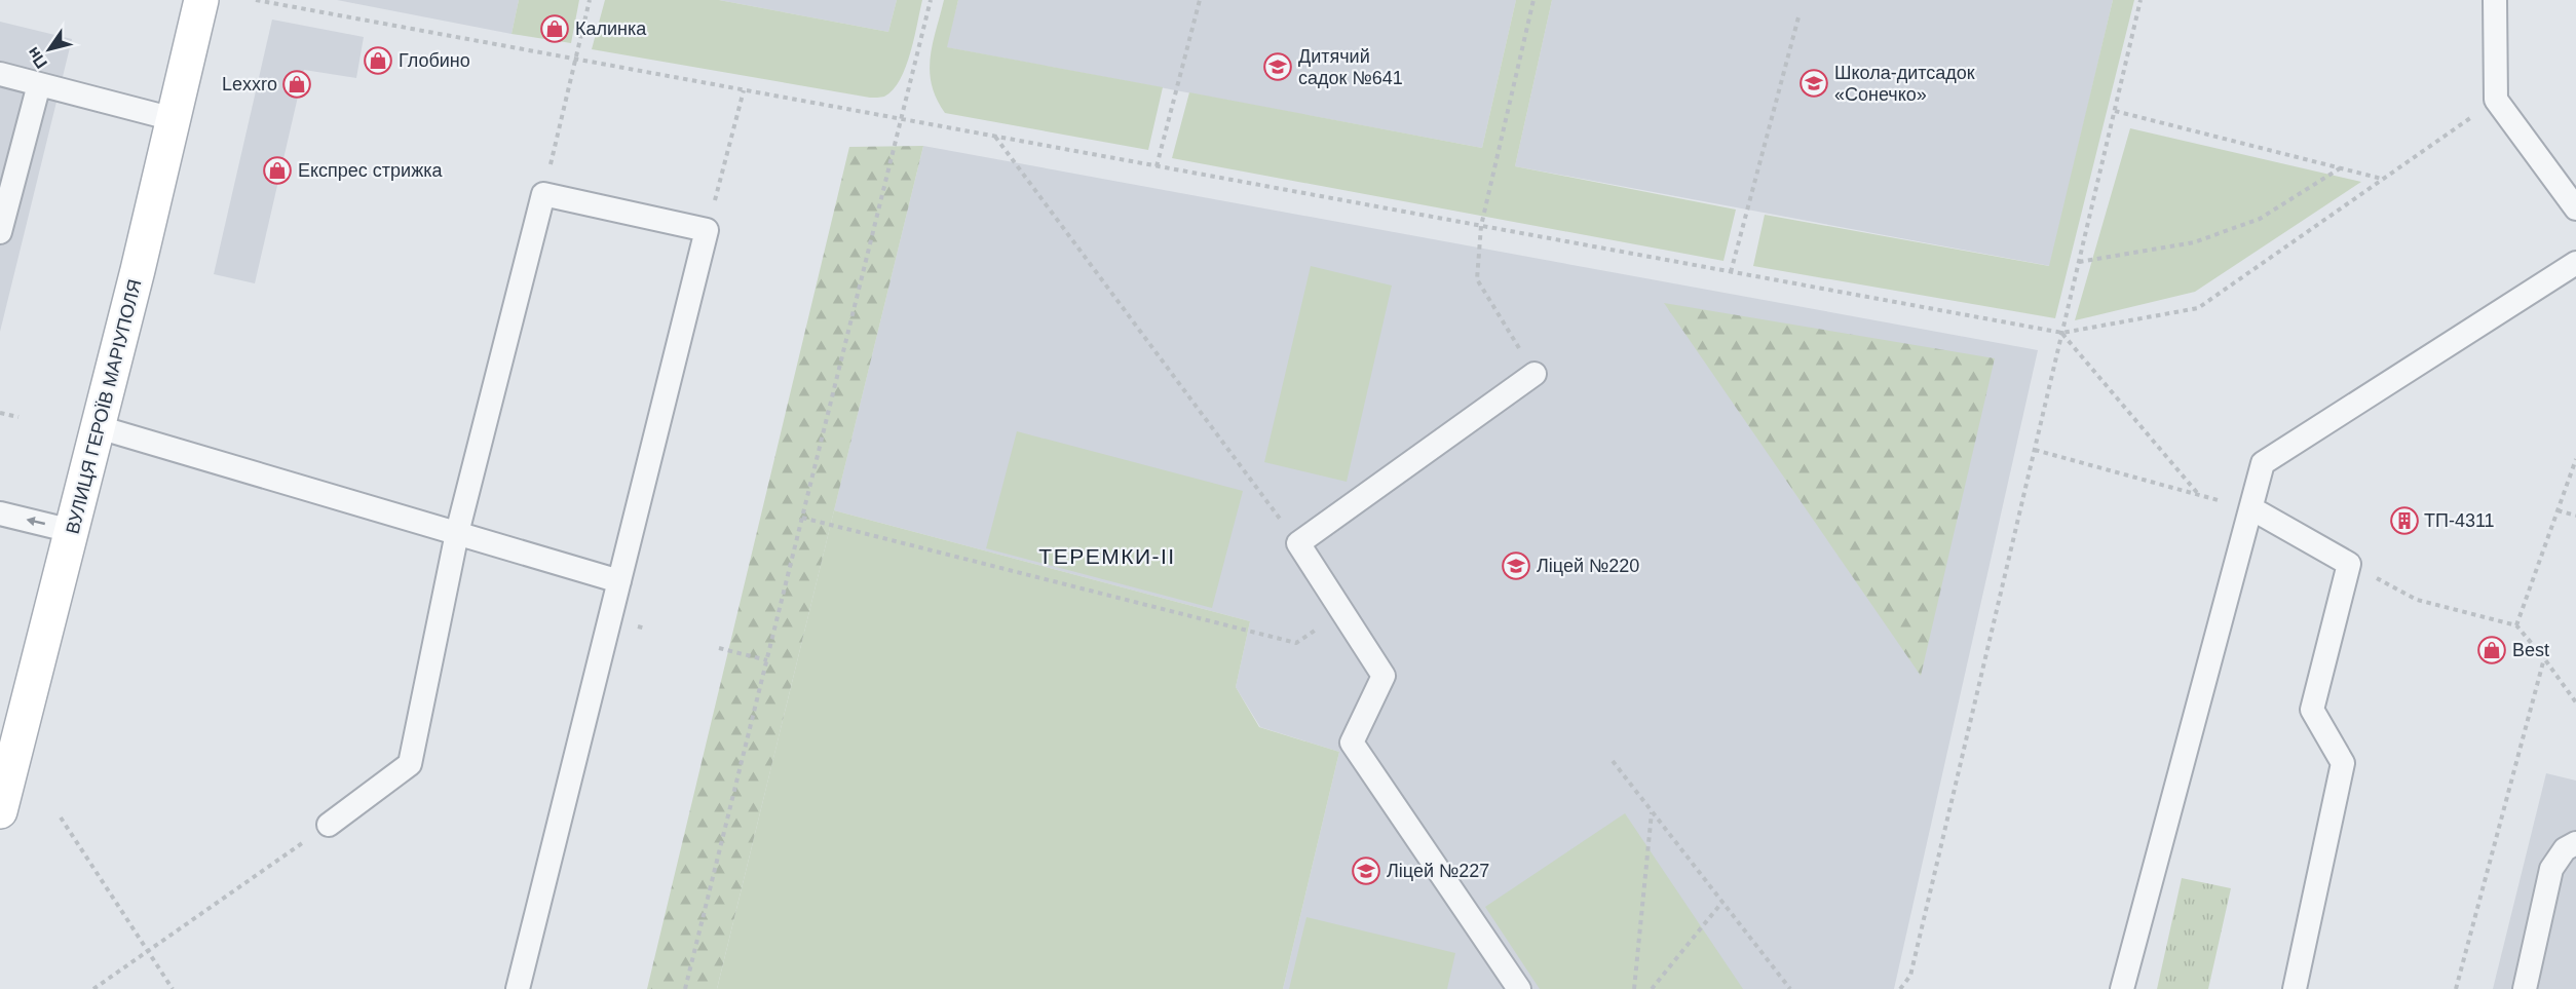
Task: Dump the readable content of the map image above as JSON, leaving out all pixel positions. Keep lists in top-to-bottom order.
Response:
{
  "streets": {
    "street": ["ВУЛИЦЯ ГЕРОЇВ МАРІУПОЛЯ"]
  },
  "districts": ["ТЕРЕМКИ-ІІ"],
  "places": {
    "shop": [
      "Калинка",
      "Глобино",
      "Lexxro",
      "Експрес стрижка",
      "Best"
    ],
    "school or university": [
      "Дитячий садок №641",
      "Школа-дитсадок «Сонечко»",
      "Ліцей №220",
      "Ліцей №227"
    ],
    "building": ["ТП-4311"]
  },
  "north": "bottom left"
}
